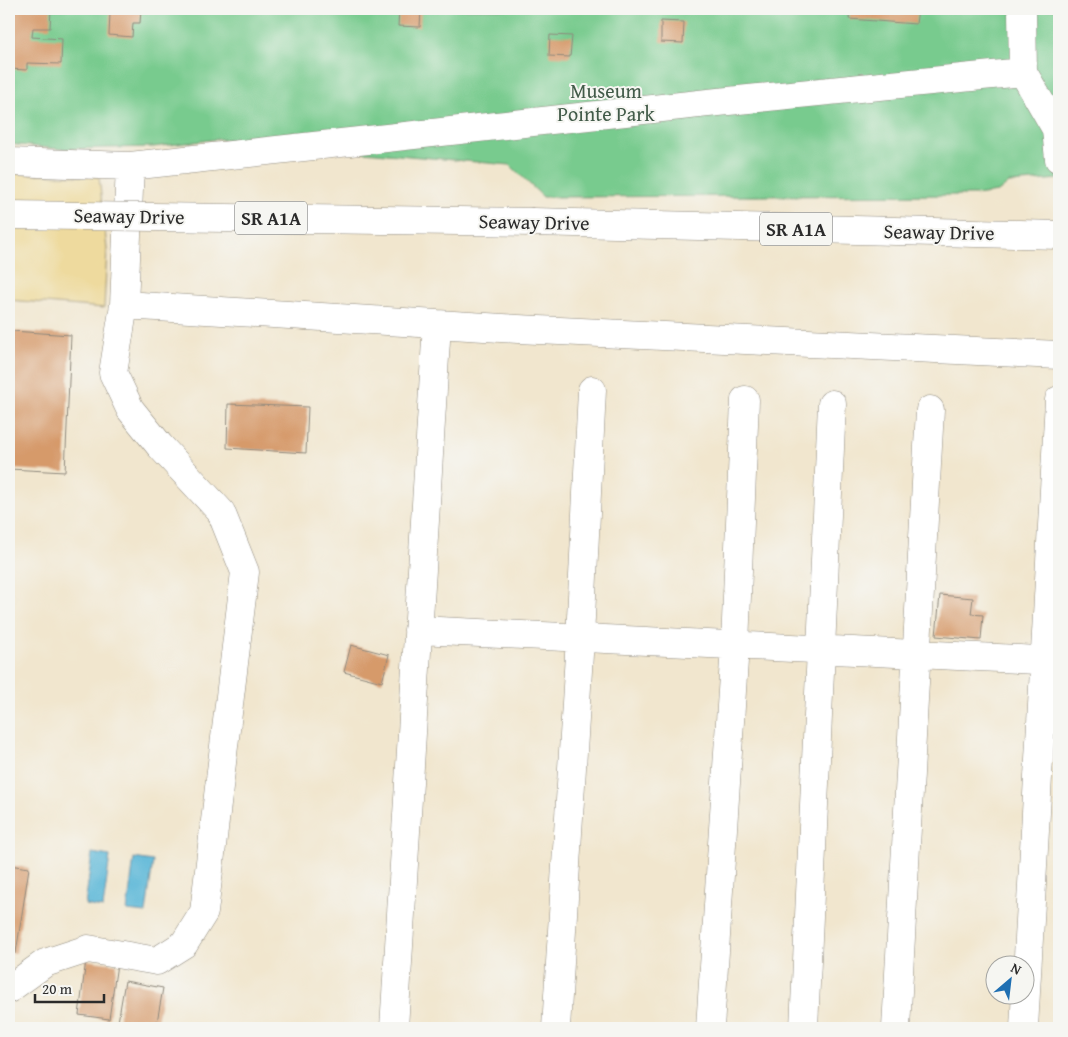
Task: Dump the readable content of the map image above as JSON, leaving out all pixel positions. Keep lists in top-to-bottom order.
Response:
{
  "streets": {
    "main road": ["Seaway Drive", "SR A1A"]
  },
  "parks": ["Museum Pointe Park"],
  "scale_bar": "20 m",
  "north": "top right"
}
